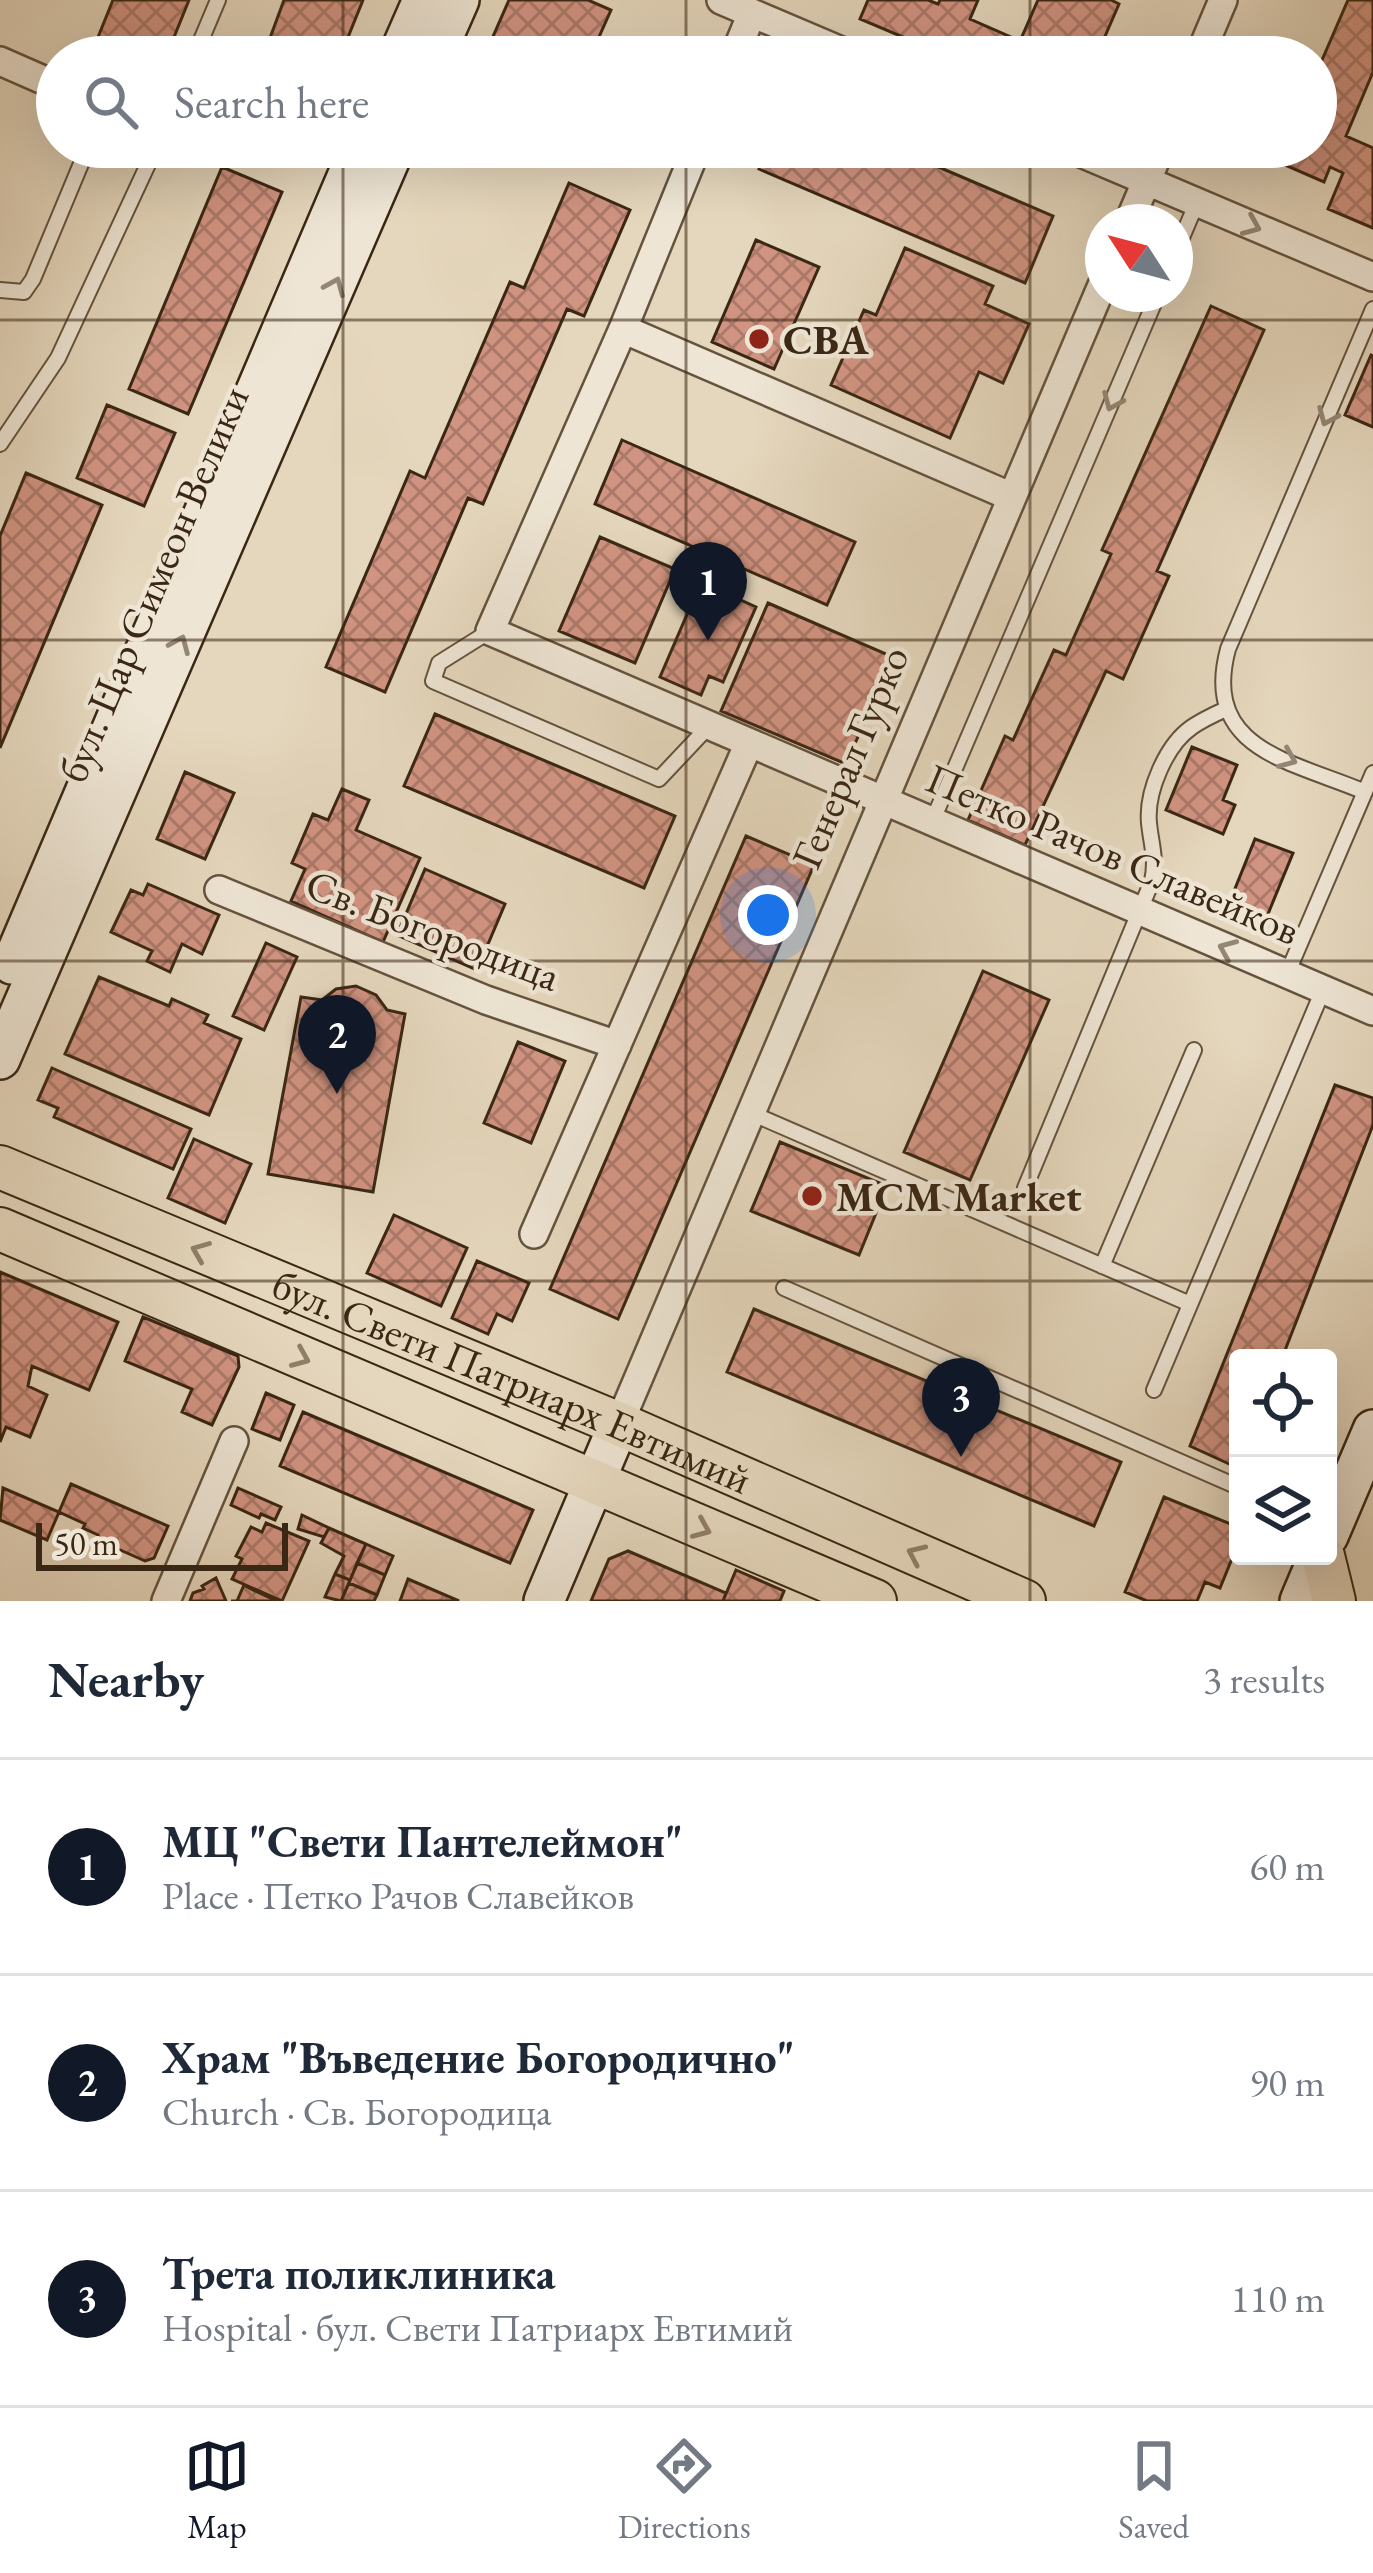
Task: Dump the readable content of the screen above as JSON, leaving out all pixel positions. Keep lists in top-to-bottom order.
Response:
{
  "streets": {
    "main road": ["бул. Цар Симеон Велики", "Генерал Гурко", "бул. Свети Патриарх Евтимий"],
    "street": ["Петко Рачов Славейков", "Св. Богородица"]
  },
  "crossings": [
    ["Генерал Гурко", "Петко Рачов Славейков"],
    ["Генерал Гурко", "бул. Свети Патриарх Евтимий"]
  ],
  "places": ["CBA", "MCM Market"],
  "scale_bar": "50 m",
  "north": "top left",
  "page": {
    "search": "Search here",
    "pins": ["1", "2", "3"],
    "scale": "50 m",
    "heading": ["Nearby", "3 results"],
    "list": [
      {
        "mark": "1",
        "name": "МЦ \"Свети Пантелеймон\"",
        "note": "Place · Петко Рачов Славейков",
        "value": "60 m"
      },
      {
        "mark": "2",
        "name": "Храм \"Въведение Богородично\"",
        "note": "Church · Св. Богородица",
        "value": "90 m"
      },
      {
        "mark": "3",
        "name": "Трета поликлиника",
        "note": "Hospital · бул. Свети Патриарх Евтимий",
        "value": "110 m"
      }
    ],
    "nav": ["Map", "Directions", "Saved"]
  }
}
